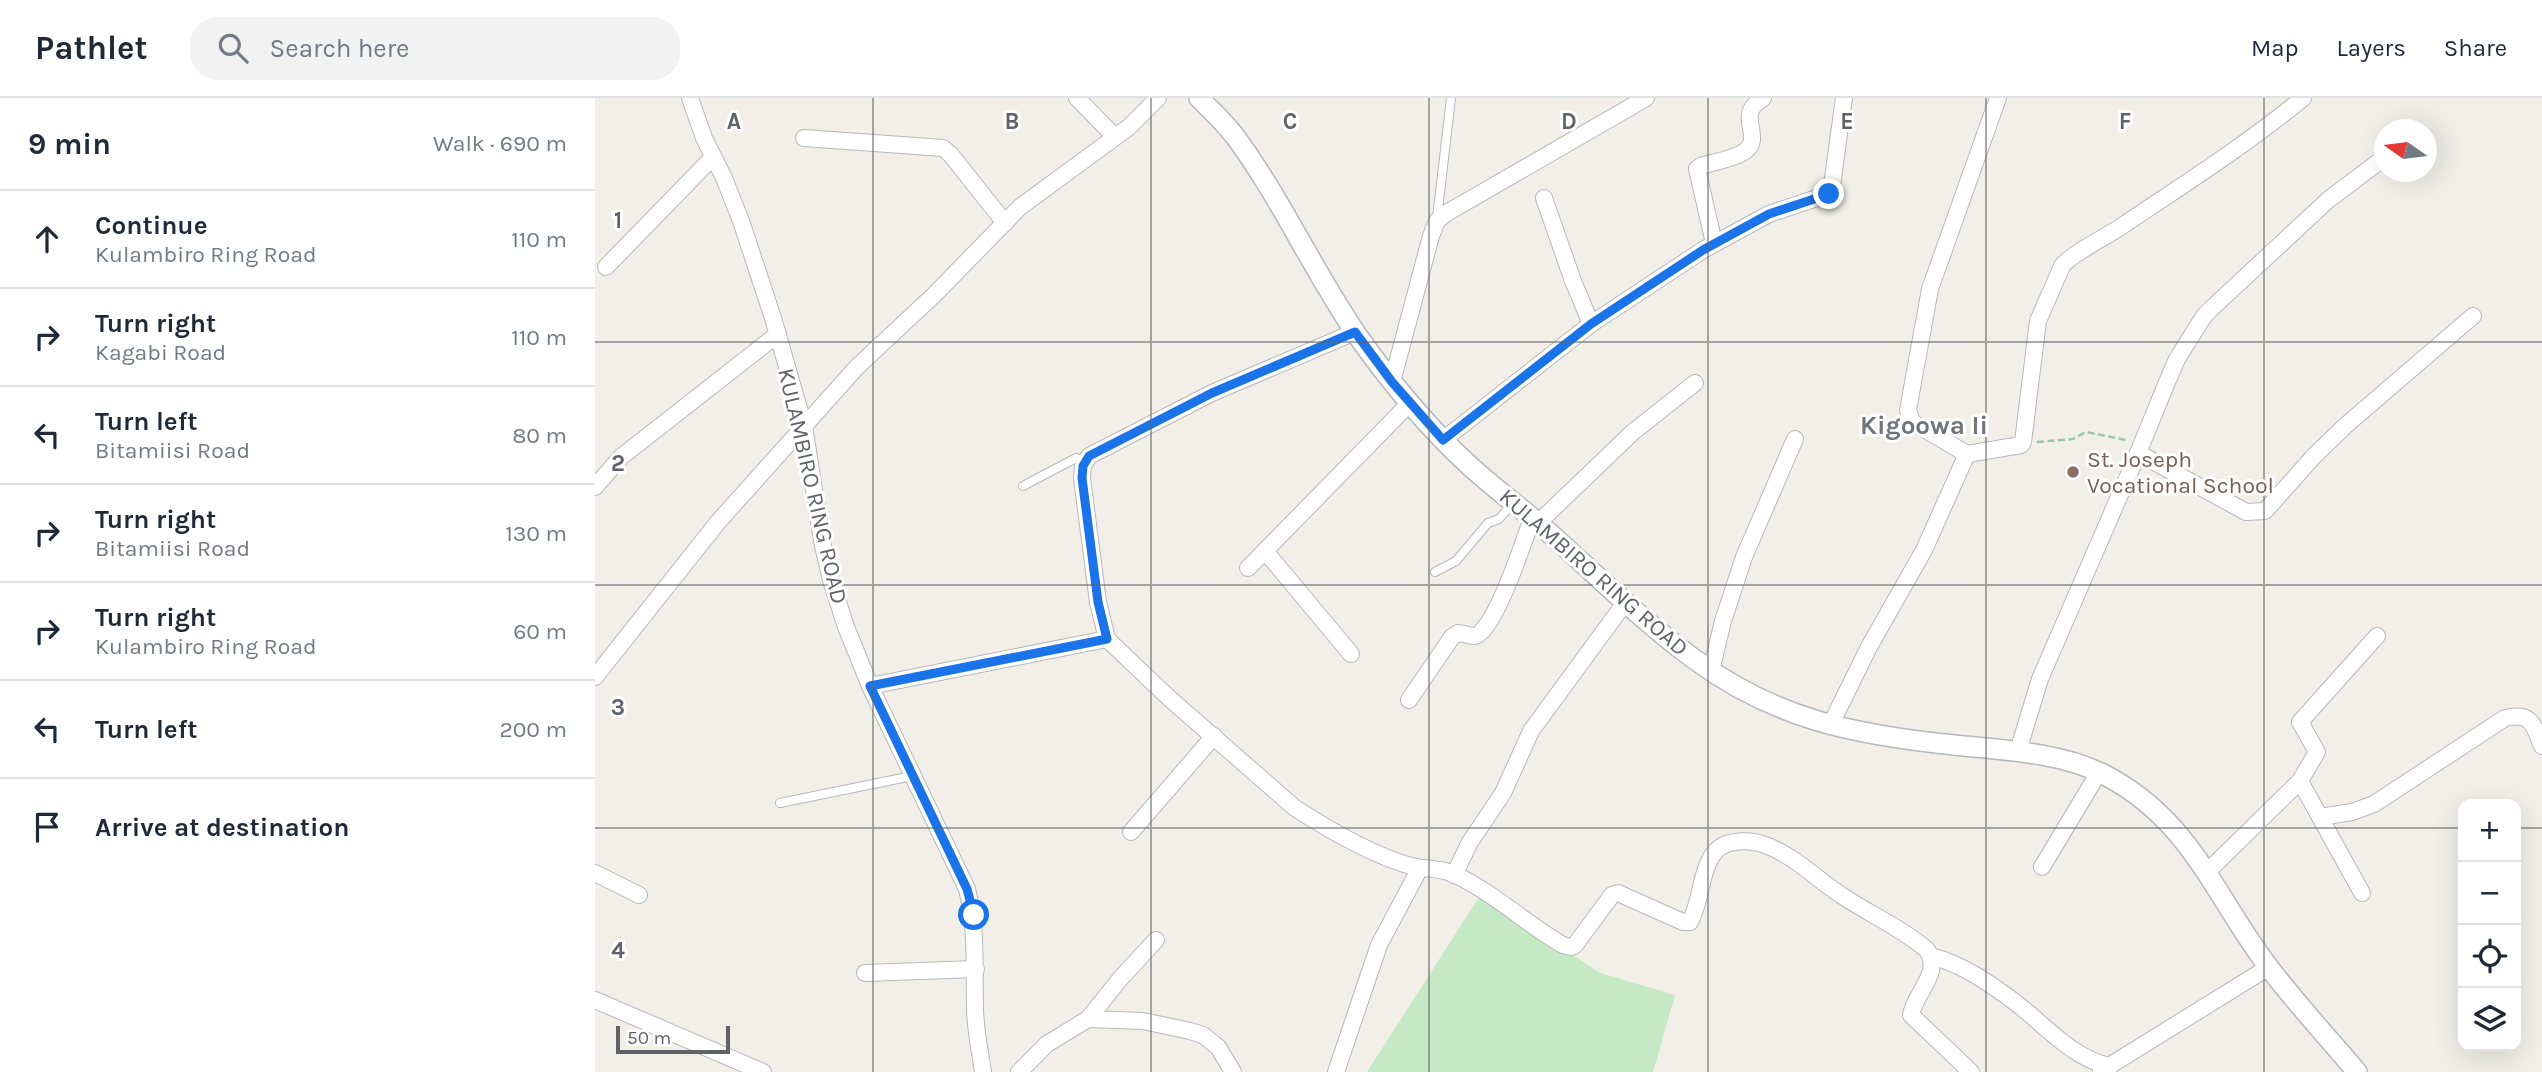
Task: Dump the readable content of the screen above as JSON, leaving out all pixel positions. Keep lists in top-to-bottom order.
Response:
{
  "streets": {
    "street": ["KULAMBIRO RING ROAD"]
  },
  "districts": ["Kigoowa Ii"],
  "places": ["St. Joseph Vocational School"],
  "scale_bar": "50 m",
  "north": "left",
  "page": {
    "header": "Pathlet",
    "search": "Search here",
    "nav": ["Map", "Layers", "Share"],
    "heading": ["9 min", "Walk · 690 m"],
    "list": [
      ["Continue", "Kulambiro Ring Road", "110 m"],
      ["Turn right", "Kagabi Road", "110 m"],
      ["Turn left", "Bitamiisi Road", "80 m"],
      ["Turn right", "Bitamiisi Road", "130 m"],
      ["Turn right", "Kulambiro Ring Road", "60 m"],
      ["Turn left", "200 m"],
      "Arrive at destination"
    ],
    "map_buttons": ["+", "−"],
    "scale": "50 m"
  },
  "grid": {
    "columns": [
      "A",
      "B",
      "C",
      "D",
      "E",
      "F"
    ],
    "rows": [
      "1",
      "2",
      "3",
      "4"
    ]
  }
}
